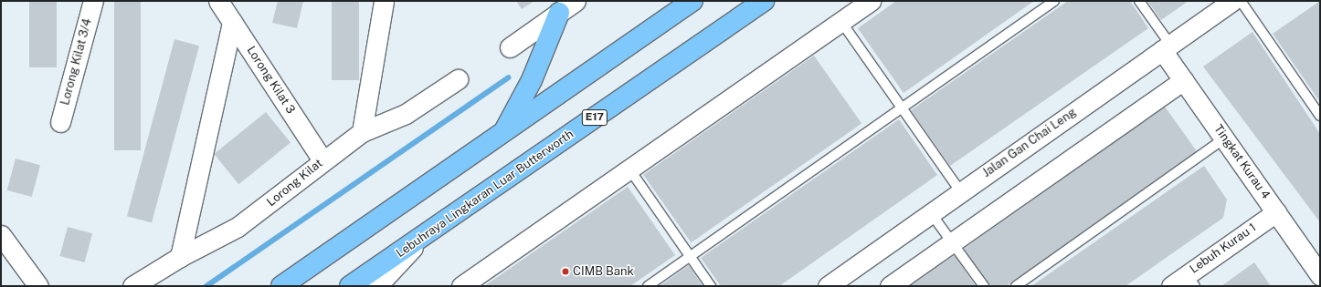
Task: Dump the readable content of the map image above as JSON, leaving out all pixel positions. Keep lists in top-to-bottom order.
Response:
{
  "streets": {
    "highway": ["E17", "Lebuhraya Lingkaran Luar Butterworth"],
    "street": [
      "Lorong Kilat 3/4",
      "Lorong Kilat 3",
      "Jalan Gan Chai Leng",
      "Tingkat Kurau 4",
      "Lorong Kilat",
      "Lebuh Kurau 1"
    ]
  },
  "crossings": [
    ["Lorong Kilat 3", "Lorong Kilat"],
    ["Jalan Gan Chai Leng", "Tingkat Kurau 4"],
    ["Tingkat Kurau 4", "Lebuh Kurau 1"]
  ],
  "places": ["CIMB Bank"]
}
